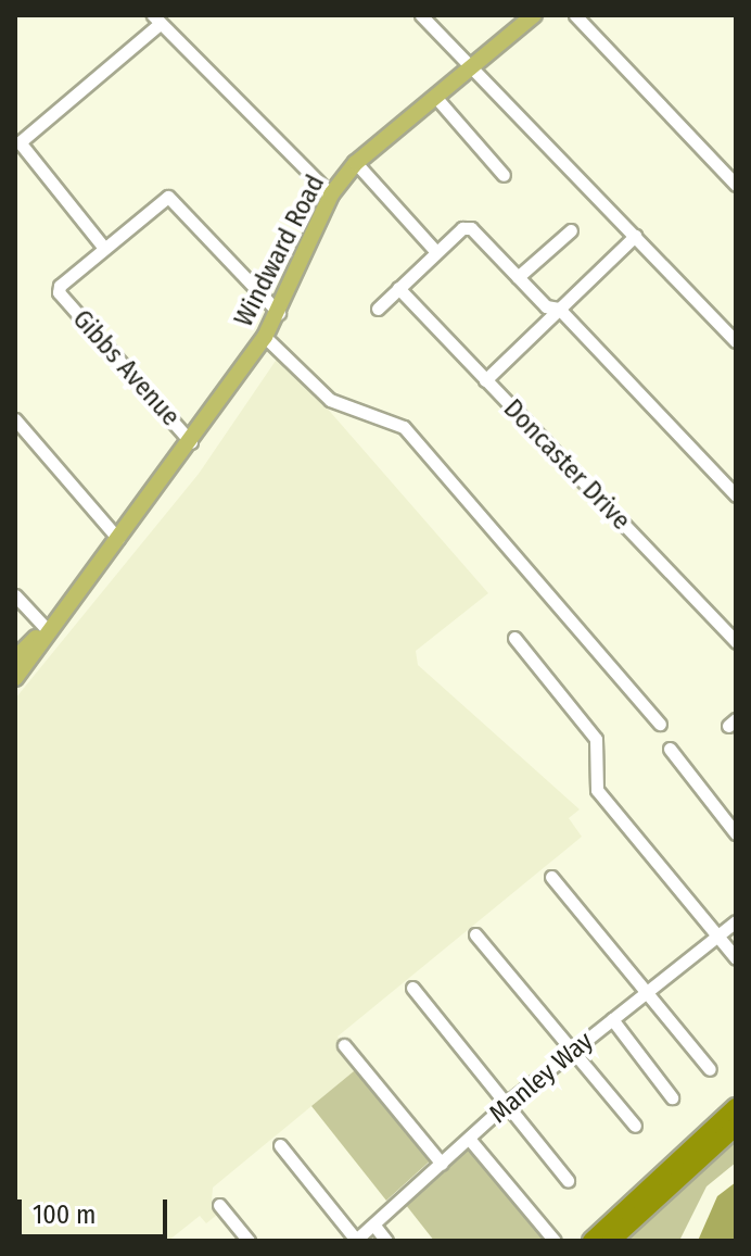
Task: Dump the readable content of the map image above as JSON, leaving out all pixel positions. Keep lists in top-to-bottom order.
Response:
{
  "streets": {
    "main road": ["Windward Road"],
    "street": ["Gibbs Avenue", "Doncaster Drive", "Manley Way"]
  },
  "crossings": [
    ["Windward Road", "Gibbs Avenue"]
  ],
  "scale_bar": "100 m"
}
